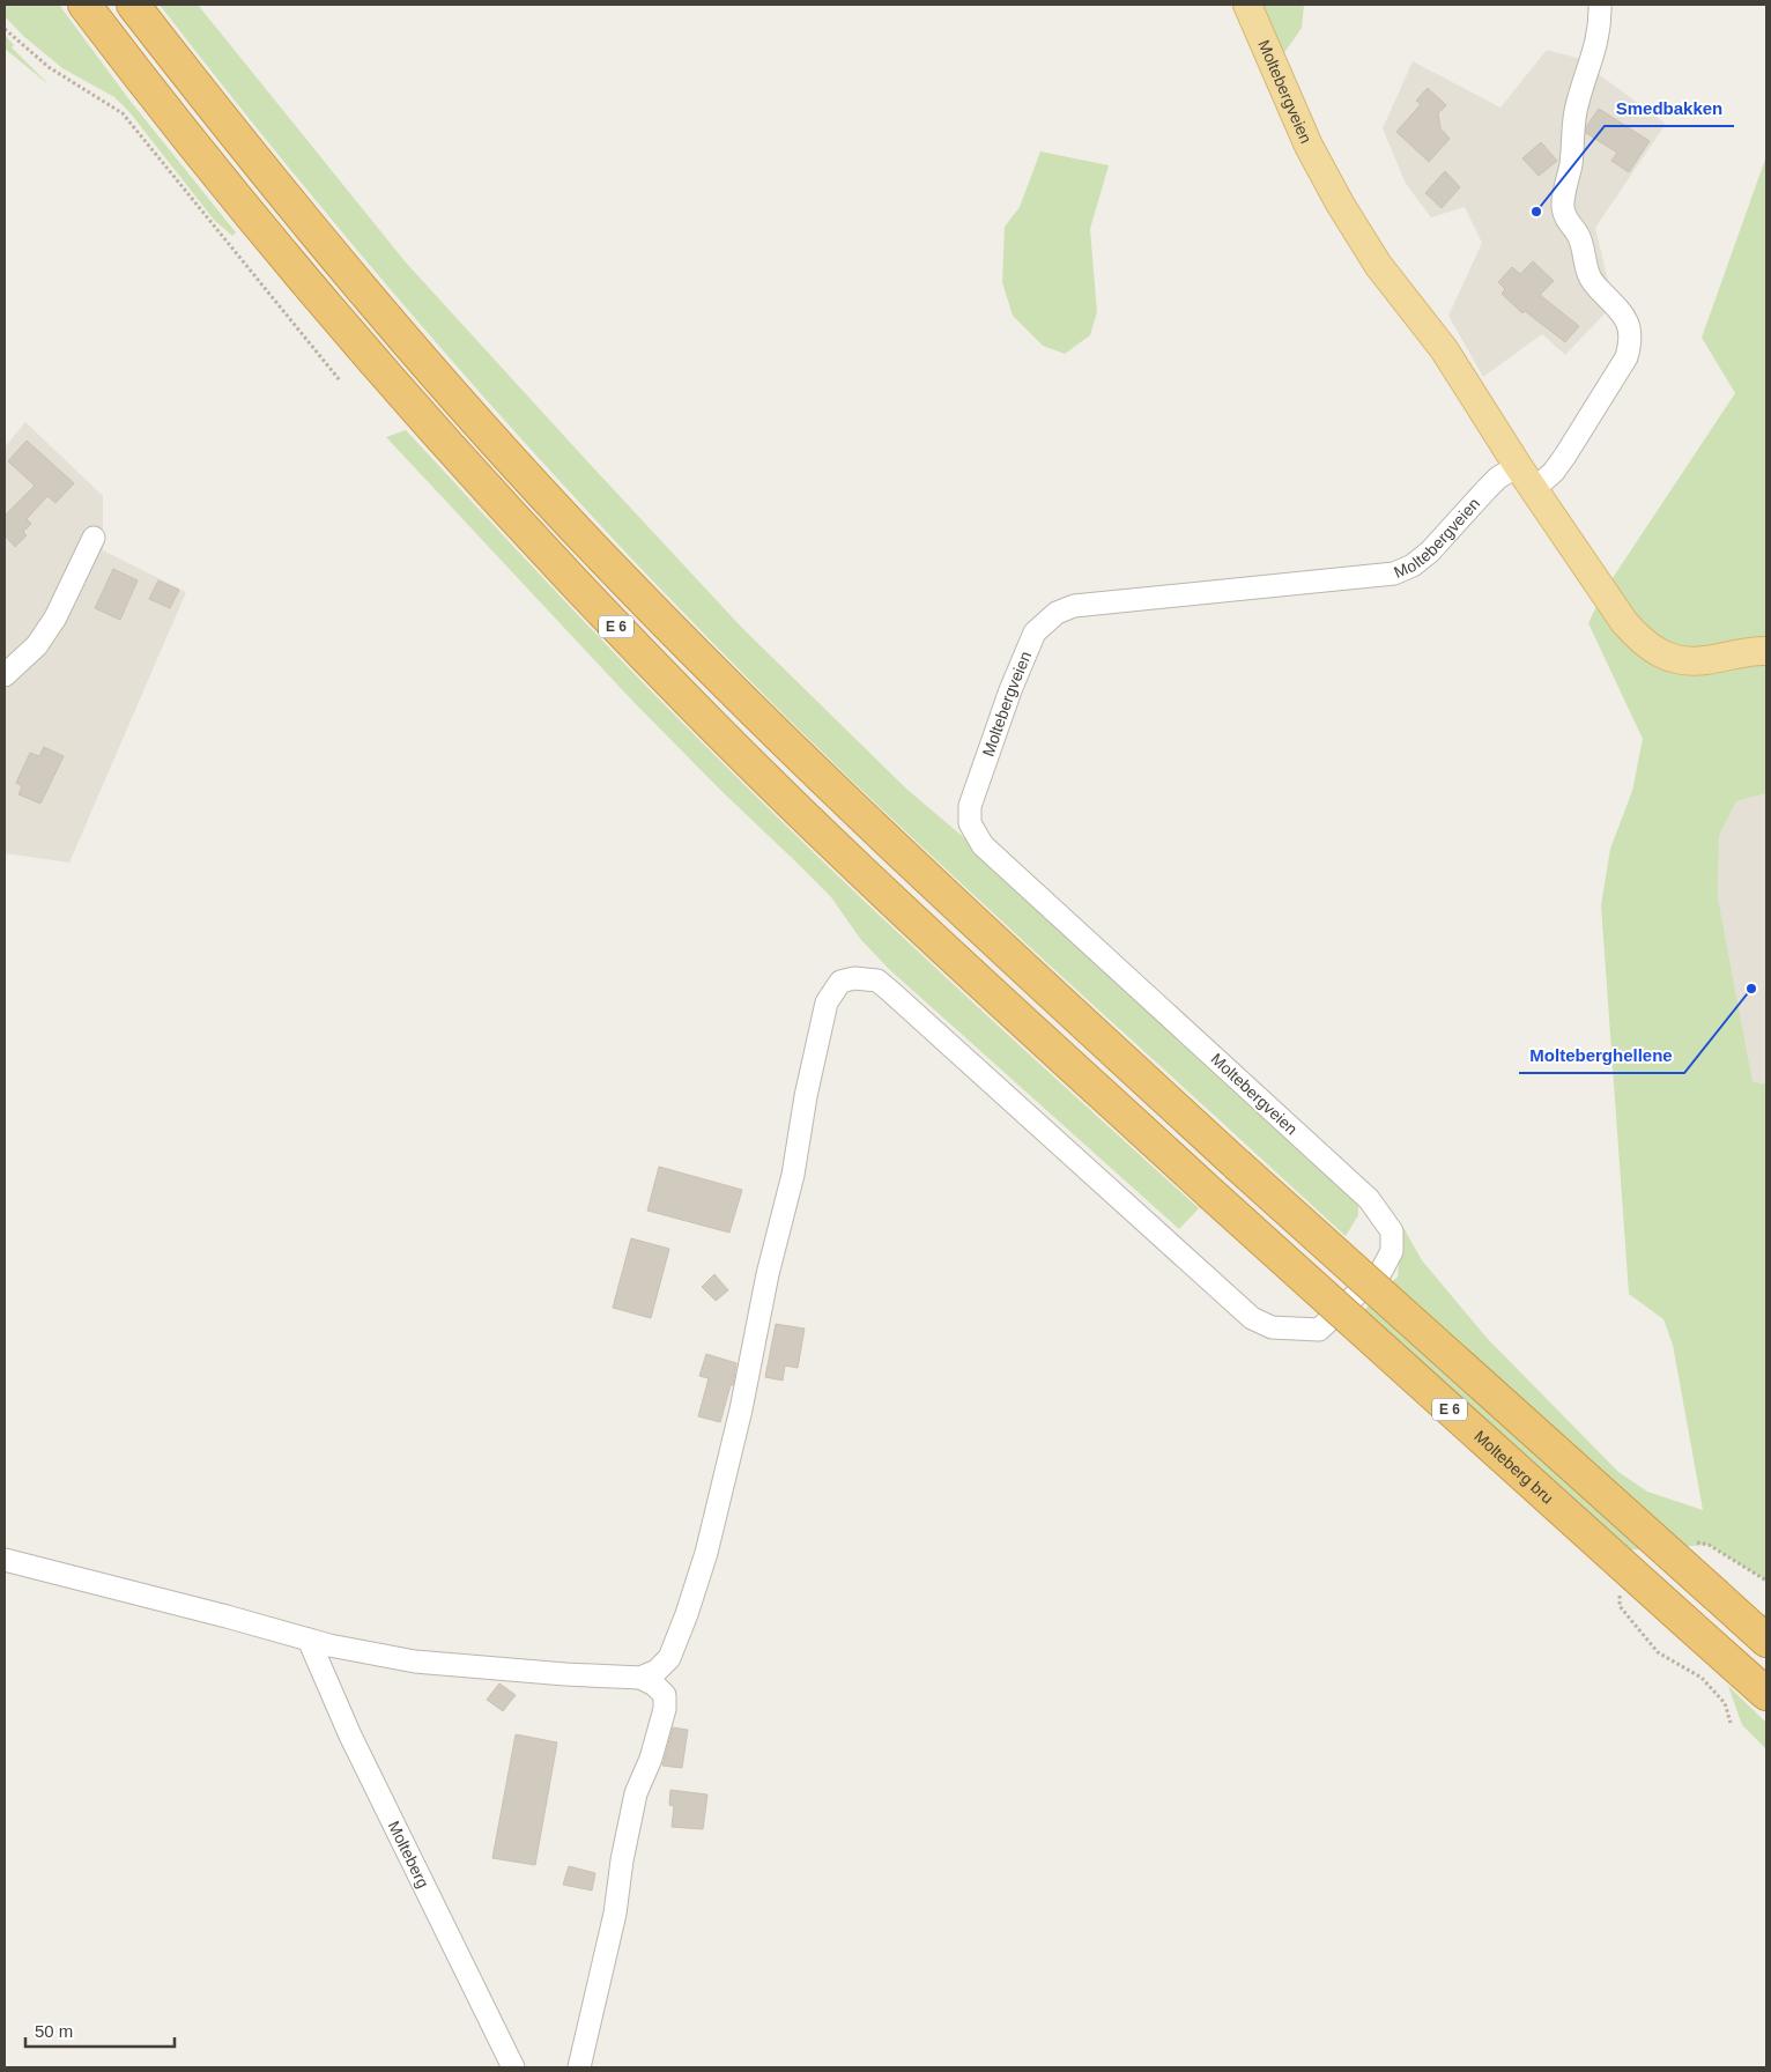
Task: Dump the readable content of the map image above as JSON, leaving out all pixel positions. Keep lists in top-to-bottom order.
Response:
{
  "streets": {
    "highway": ["E 6", "Molteberg bru"],
    "main road": ["Moltebergveien"],
    "street": ["Molteberg"]
  },
  "places": ["Smedbakken", "Molteberghellene"],
  "scale_bar": "50 m"
}
